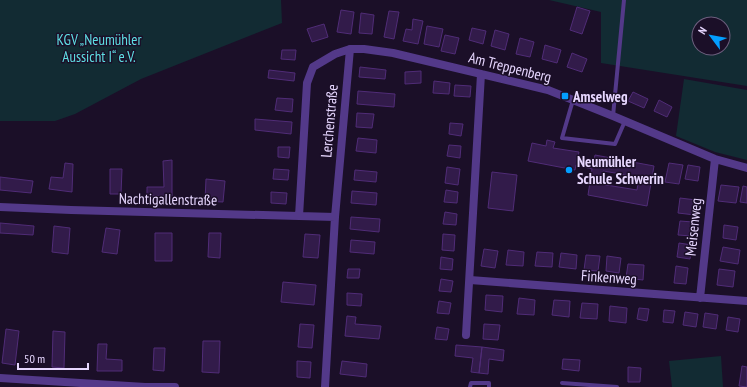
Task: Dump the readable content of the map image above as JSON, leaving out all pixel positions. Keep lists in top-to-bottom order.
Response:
{
  "streets": {
    "street": [
      "Am Treppenberg",
      "Lerchenstraße",
      "Nachtigallenstraße",
      "Meisenweg",
      "Finkenweg"
    ]
  },
  "crossings": [
    ["Am Treppenberg", "Lerchenstraße"],
    ["Am Treppenberg", "Meisenweg"],
    ["Lerchenstraße", "Nachtigallenstraße"],
    ["Meisenweg", "Finkenweg"]
  ],
  "parks": ["KGV „Neumühler Aussicht I“ e.V."],
  "places": {
    "transit": ["Amselweg"],
    "other": ["Neumühler Schule Schwerin"]
  },
  "scale_bar": "50 m",
  "north": "top left"
}
